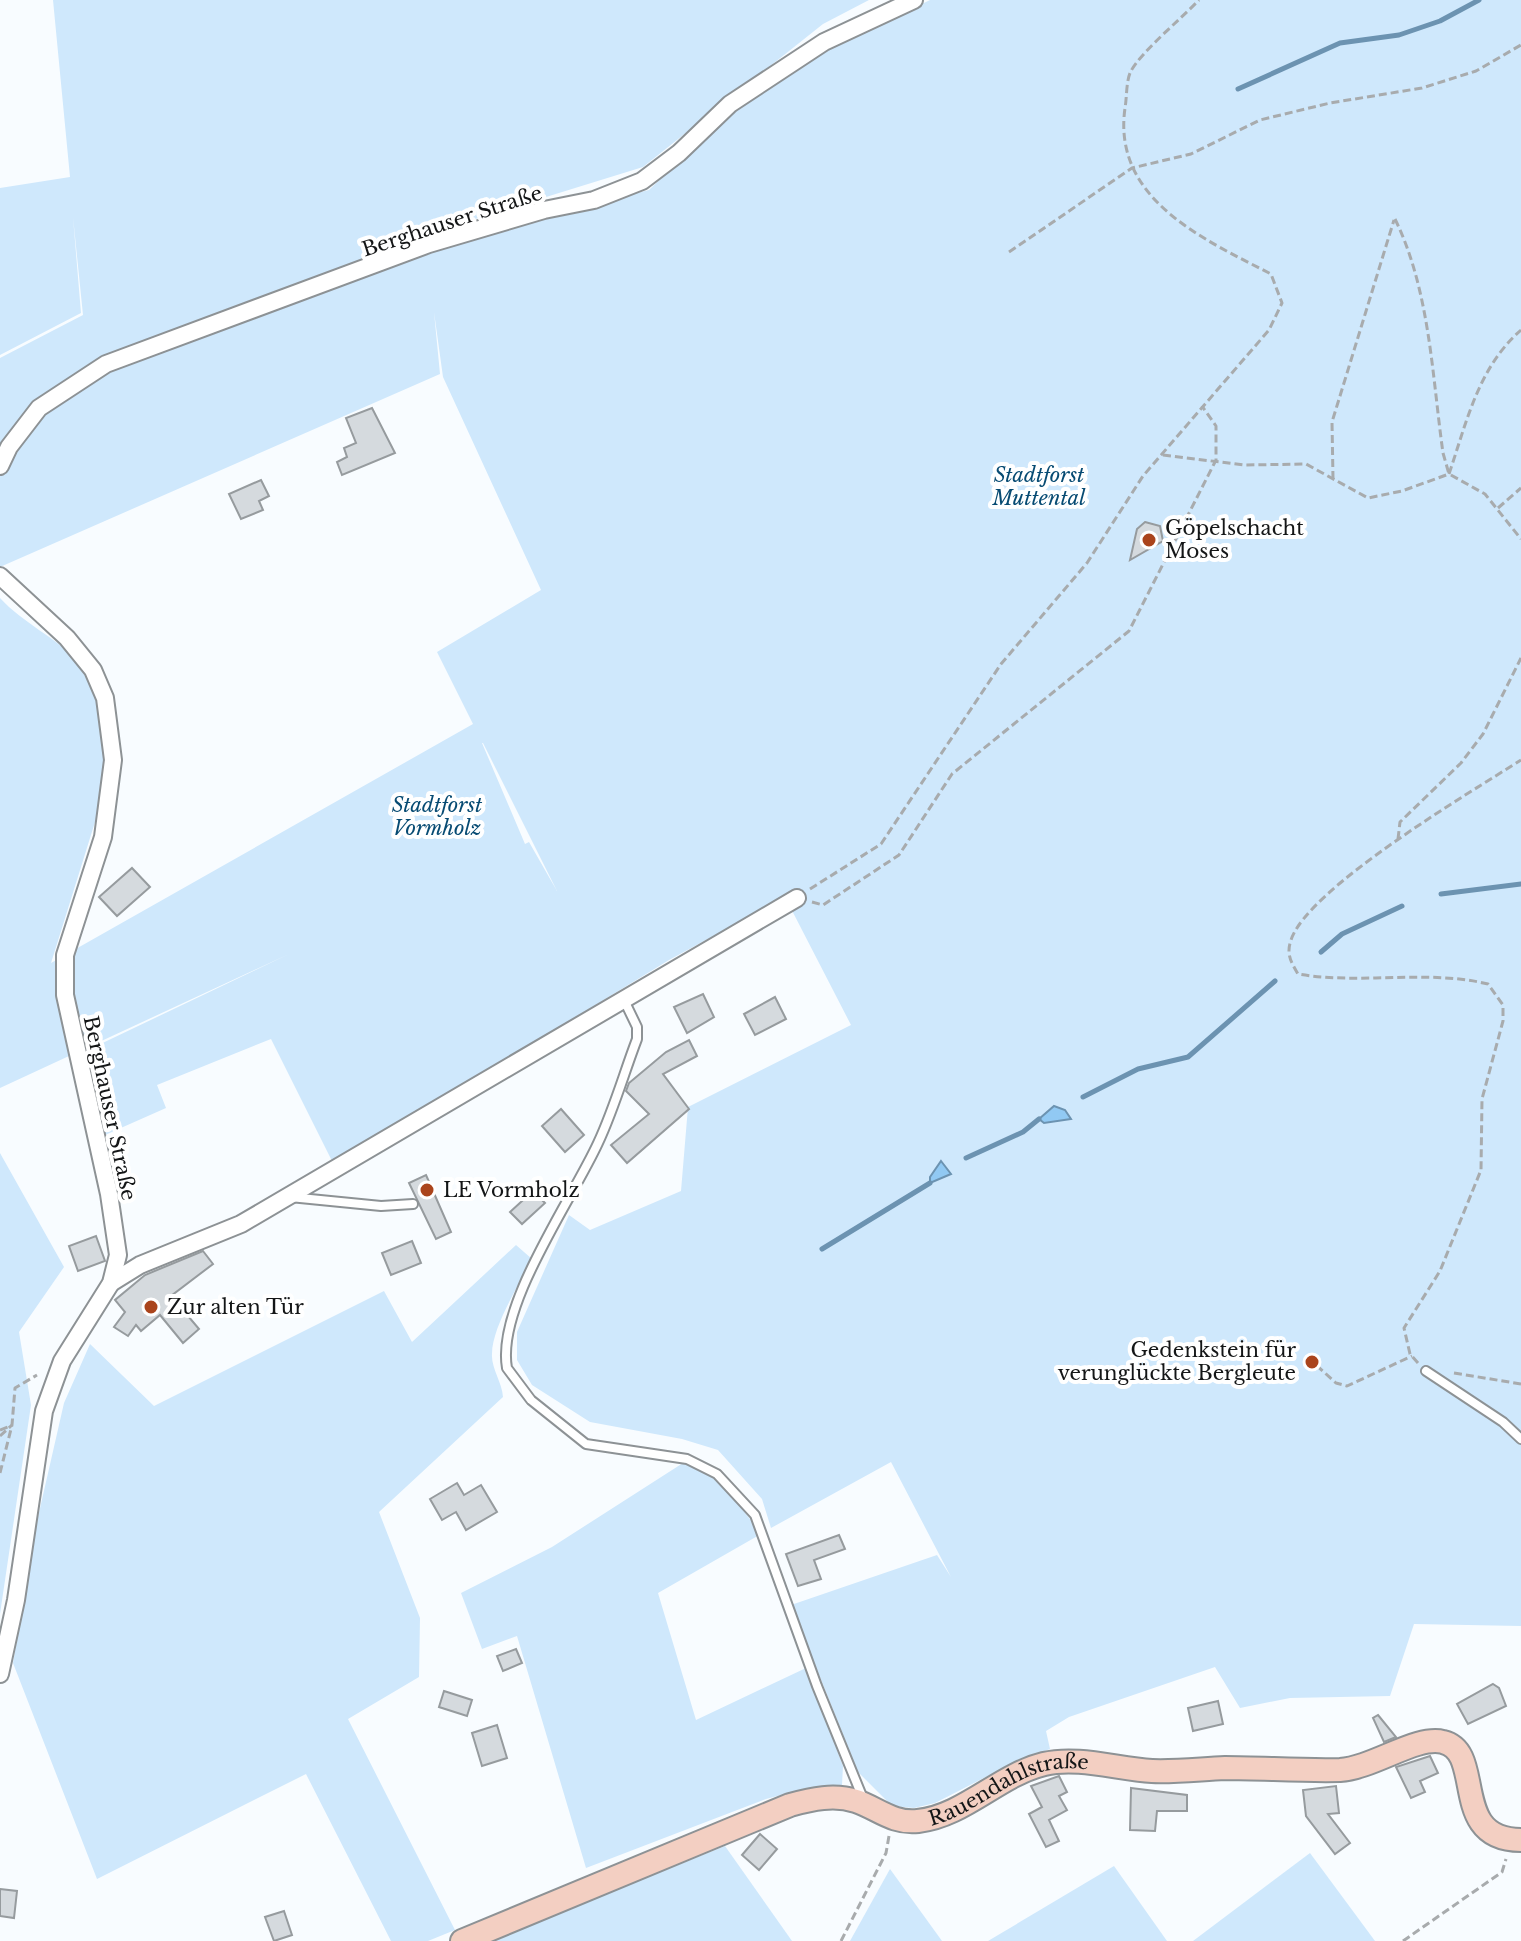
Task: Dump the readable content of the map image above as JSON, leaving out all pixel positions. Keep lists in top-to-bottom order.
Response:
{
  "streets": {
    "street": ["Berghauser Straße", "Rauendahlstraße"]
  },
  "parks": ["Stadtforst Muttental", "Stadtforst Vormholz"],
  "places": [
    "Göpelschacht Moses",
    "LE Vormholz",
    "Zur alten Tür",
    "Gedenkstein für verunglückte Bergleute"
  ]
}
